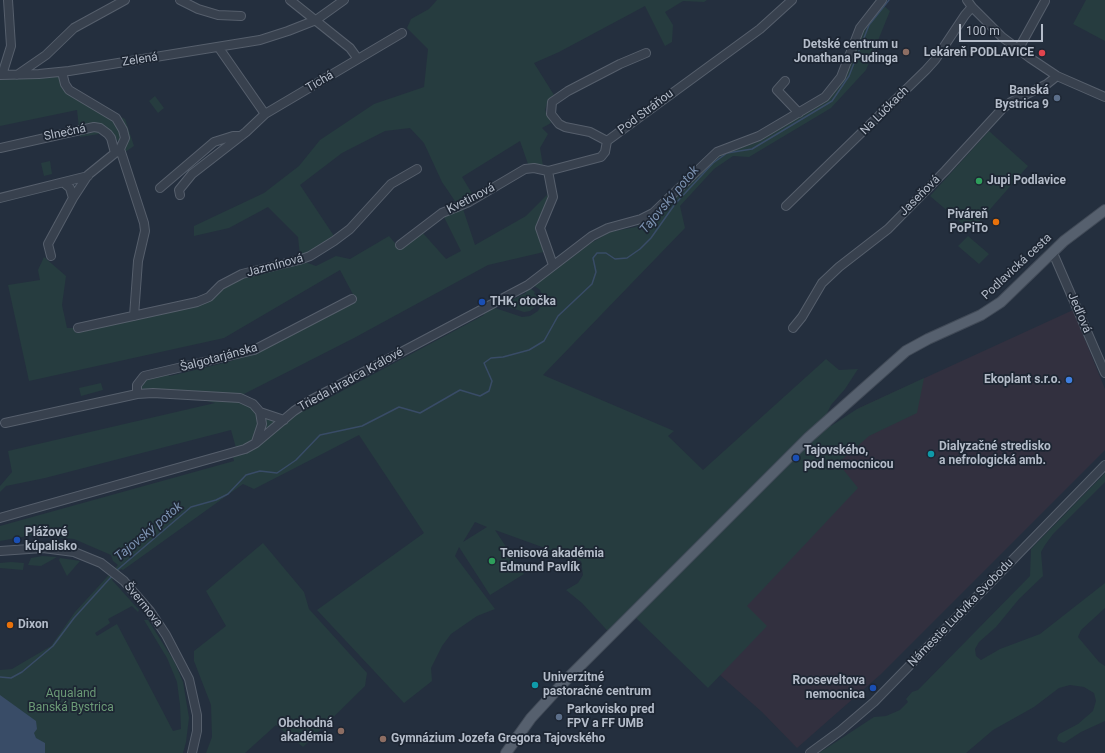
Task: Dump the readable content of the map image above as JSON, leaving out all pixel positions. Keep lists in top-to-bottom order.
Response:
{
  "streets": {
    "main road": ["Podlavická cesta"],
    "street": [
      "Zelená",
      "Tichá",
      "Na Lúčkach",
      "Pod Stráňou",
      "Slnečná",
      "Jaseňová",
      "Kvetinová",
      "Jazmínová",
      "Jedľová",
      "Šalgotarjánska",
      "Trieda Hradca Králové",
      "Švermova",
      "Námestie Ludvíka Svobodu"
    ]
  },
  "crossings": [
    ["Pod Stráňou", "Kvetinová"],
    ["Podlavická cesta", "Jedľová"]
  ],
  "water": ["Tajovský potok"],
  "parks": ["Aqualand Banská Bystrica"],
  "places": [
    "Detské centrum u Jonathana Pudinga",
    "Lekáreň PODLAVICE",
    "Banská Bystrica 9",
    "Jupi Podlavice",
    "Piváreň PoPiTo",
    "THK, otočka",
    "Ekoplant s.r.o.",
    "Dialyzačné stredisko a nefrologická amb.",
    "Tajovského, pod nemocnicou",
    "Plážové kúpalisko",
    "Tenisová akadémia Edmund Pavlík",
    "Dixon",
    "Univerzitné pastoračné centrum",
    "Rooseveltova nemocnica",
    "Parkovisko pred FPV a FF UMB",
    "Obchodná akadémia",
    "Gymnázium Jozefa Gregora Tajovského"
  ],
  "scale_bar": "100 m"
}
